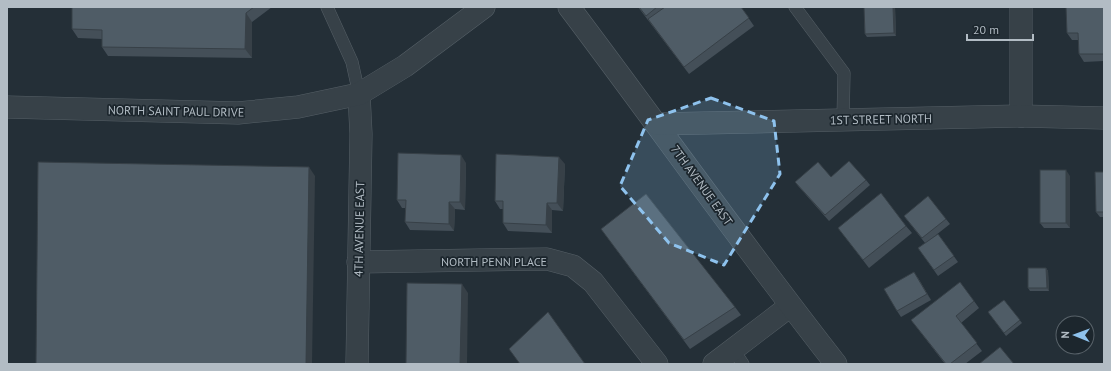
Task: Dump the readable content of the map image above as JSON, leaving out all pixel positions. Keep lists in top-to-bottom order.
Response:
{
  "streets": {
    "street": [
      "NORTH SAINT PAUL DRIVE",
      "1ST STREET NORTH",
      "7TH AVENUE EAST",
      "4TH AVENUE EAST",
      "NORTH PENN PLACE"
    ]
  },
  "crossings": [
    ["NORTH SAINT PAUL DRIVE", "4TH AVENUE EAST"],
    ["1ST STREET NORTH", "7TH AVENUE EAST"],
    ["4TH AVENUE EAST", "NORTH PENN PLACE"]
  ],
  "scale_bar": "20 m",
  "north": "left"
}
